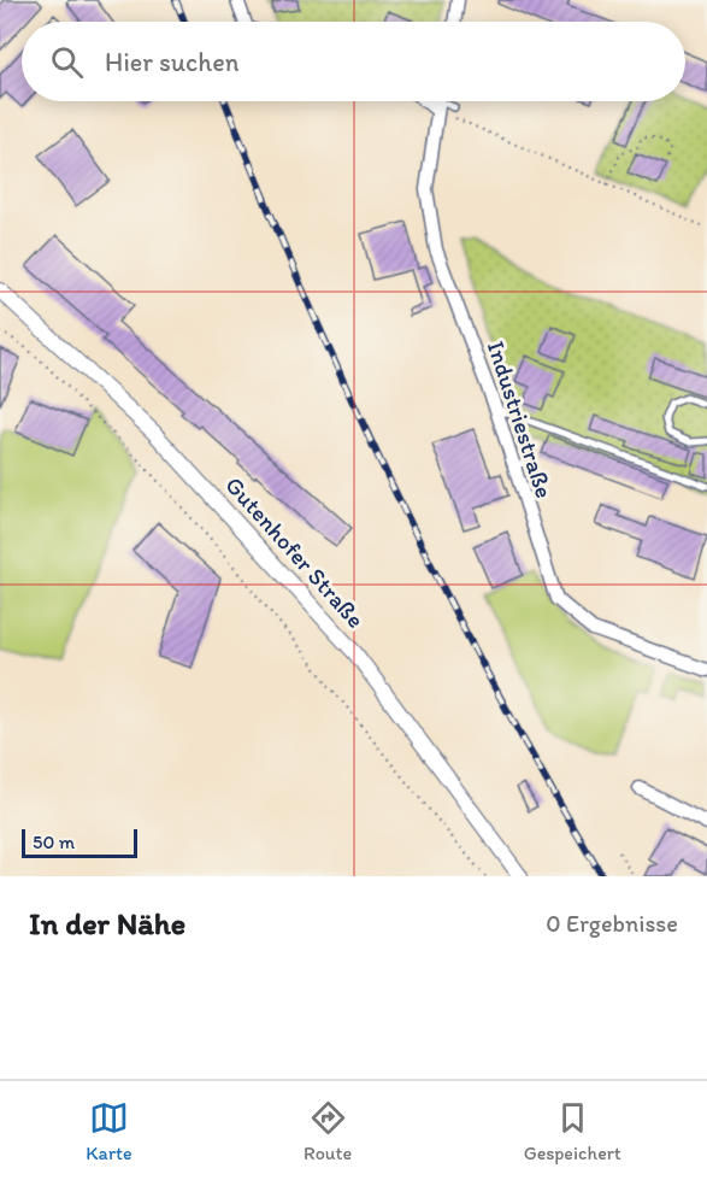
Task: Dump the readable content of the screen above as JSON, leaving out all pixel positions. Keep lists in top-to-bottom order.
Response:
{
  "streets": {
    "street": ["Industriestraße", "Gutenhofer Straße"]
  },
  "scale_bar": "50 m",
  "page": {
    "search": "Hier suchen",
    "scale": "50 m",
    "heading": ["In der Nähe", "0 Ergebnisse"],
    "nav": ["Karte", "Route", "Gespeichert"]
  }
}
